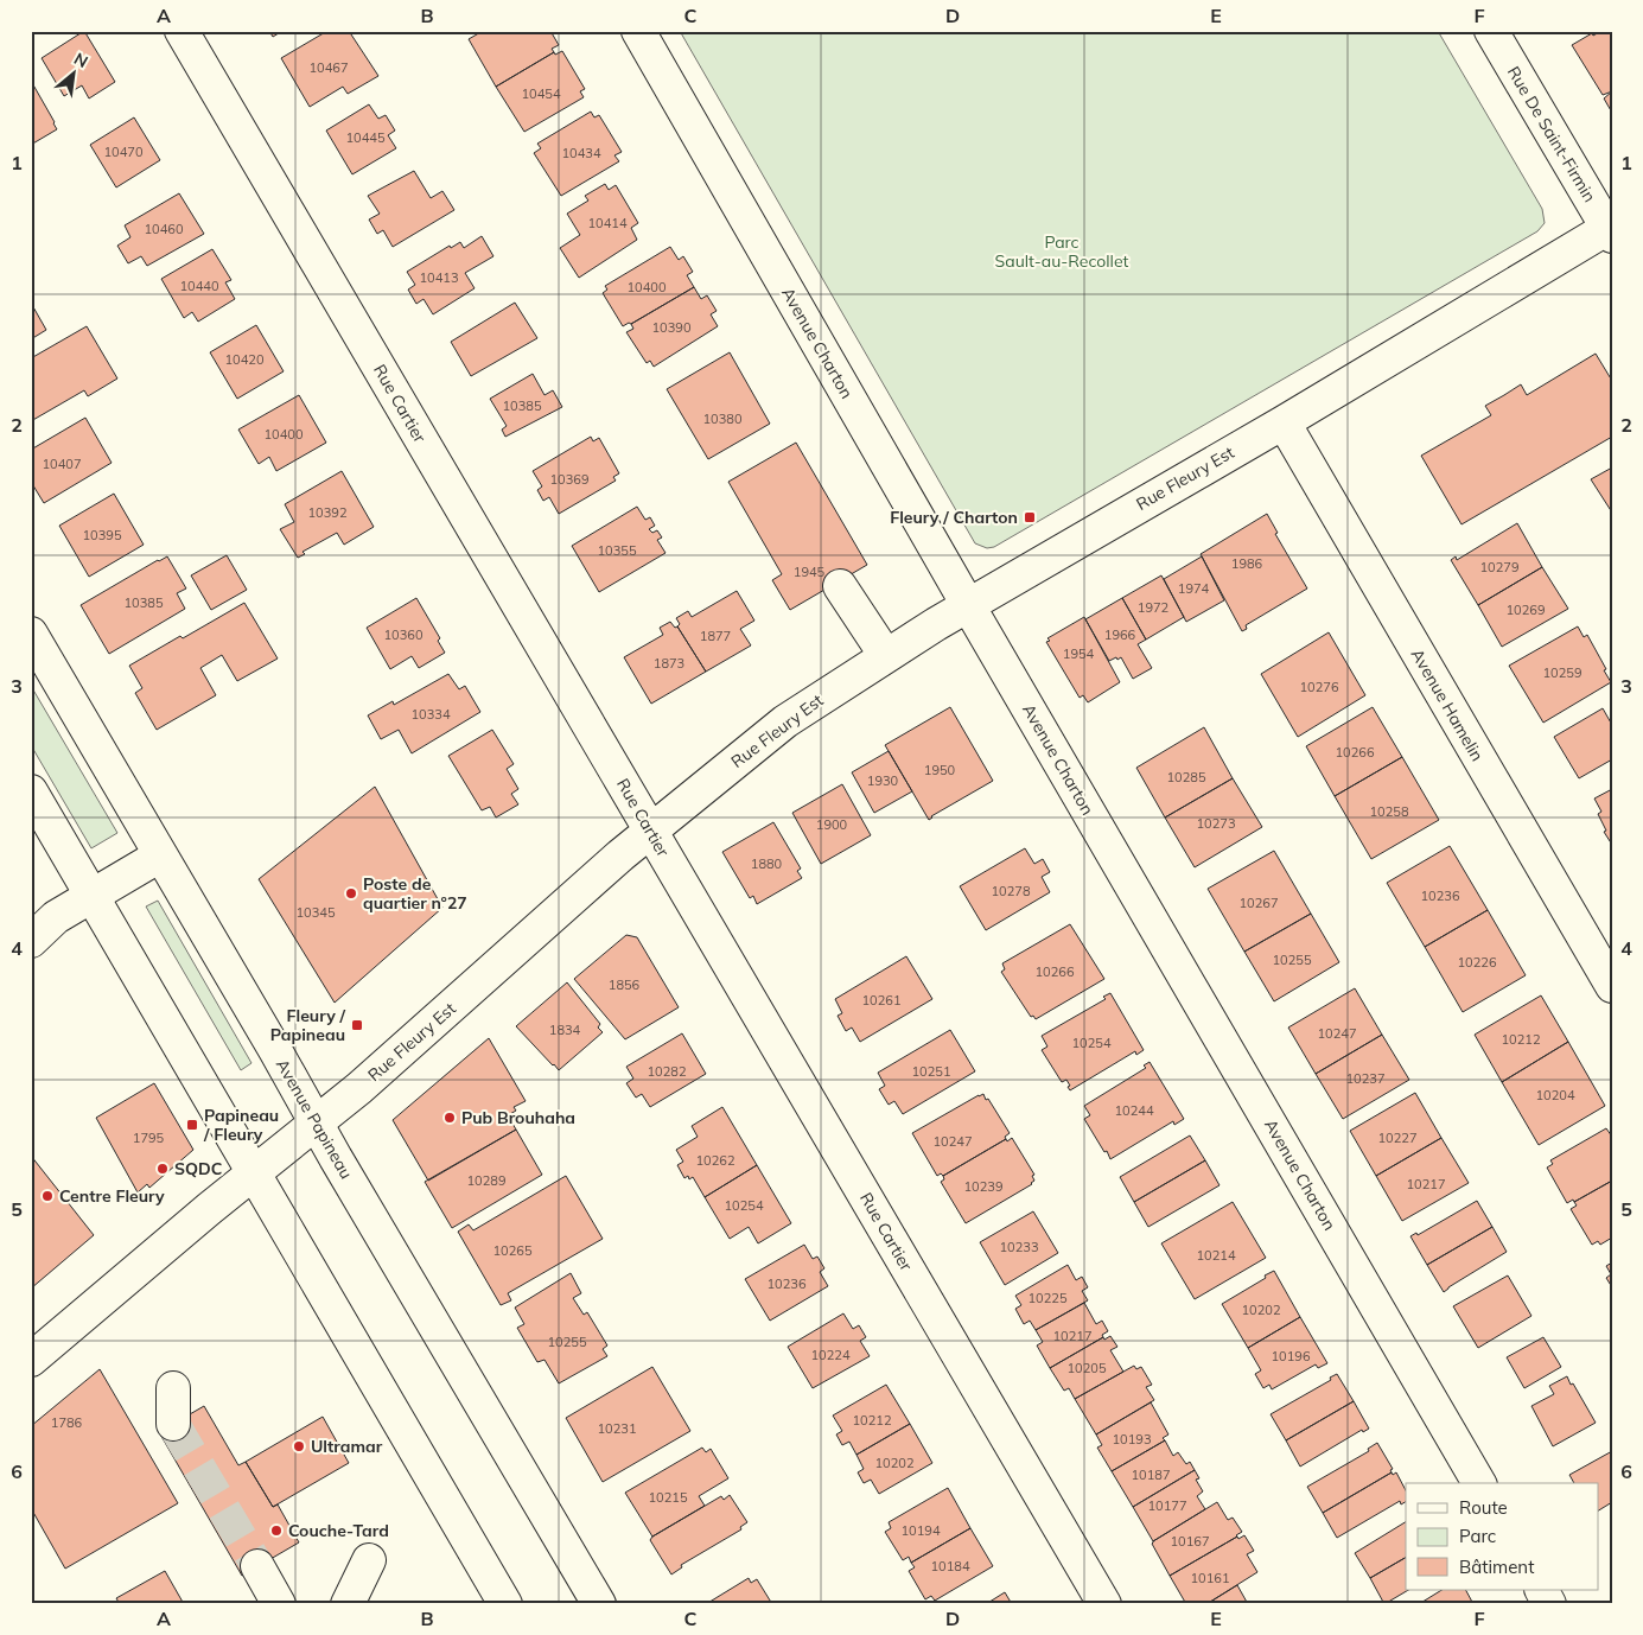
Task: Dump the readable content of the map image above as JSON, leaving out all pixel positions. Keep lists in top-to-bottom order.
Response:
{
  "streets": {
    "street": [
      "Rue De Saint-Firmin",
      "Avenue Charton",
      "Rue Cartier",
      "Rue Fleury Est",
      "Avenue Hamelin",
      "Avenue Papineau"
    ]
  },
  "crossings": [
    ["Rue De Saint-Firmin", "Rue Fleury Est"],
    ["Avenue Charton", "Rue Fleury Est"],
    ["Rue Cartier", "Rue Fleury Est"],
    ["Rue Fleury Est", "Avenue Hamelin"],
    ["Rue Fleury Est", "Avenue Papineau"]
  ],
  "parks": ["Parc Sault-au-Recollet"],
  "places": {
    "transit": ["Fleury / Charton", "Fleury / Papineau", "Papineau / Fleury"],
    "other": [
      "Poste de quartier n°27",
      "Pub Brouhaha",
      "SQDC",
      "Centre Fleury",
      "Ultramar",
      "Couche-Tard"
    ]
  },
  "house_numbers": [
    "10467",
    "10454",
    "10445",
    "10470",
    "10434",
    "10414",
    "10460",
    "10413",
    "10440",
    "10400",
    "10390",
    "10420",
    "10385",
    "10380",
    "10400",
    "10407",
    "10369",
    "10392",
    "10395",
    "10355",
    "1986",
    "10279",
    "1945",
    "1974",
    "10385",
    "1972",
    "10269",
    "10360",
    "1966",
    "1877",
    "1954",
    "1873",
    "10259",
    "10276",
    "10334",
    "10266",
    "1950",
    "10285",
    "1930",
    "10258",
    "10273",
    "1900",
    "1880",
    "10278",
    "10236",
    "10267",
    "10345",
    "10255",
    "10226",
    "10266",
    "1856",
    "10261",
    "1834",
    "10247",
    "10212",
    "10254",
    "10282",
    "10251",
    "10237",
    "10204",
    "10244",
    "1795",
    "10227",
    "10247",
    "10262",
    "10289",
    "10217",
    "10239",
    "10254",
    "10233",
    "10265",
    "10214",
    "10236",
    "10225",
    "10202",
    "10217",
    "10255",
    "10224",
    "10196",
    "10205",
    "10212",
    "1786",
    "10231",
    "10193",
    "10202",
    "10187",
    "10215",
    "10177",
    "10194",
    "10167",
    "10184",
    "10161"
  ],
  "legend": ["Route", "Parc", "Bâtiment"],
  "north": "top right",
  "grid": {
    "columns": [
      "A",
      "B",
      "C",
      "D",
      "E",
      "F"
    ],
    "rows": [
      "1",
      "2",
      "3",
      "4",
      "5",
      "6"
    ]
  }
}
